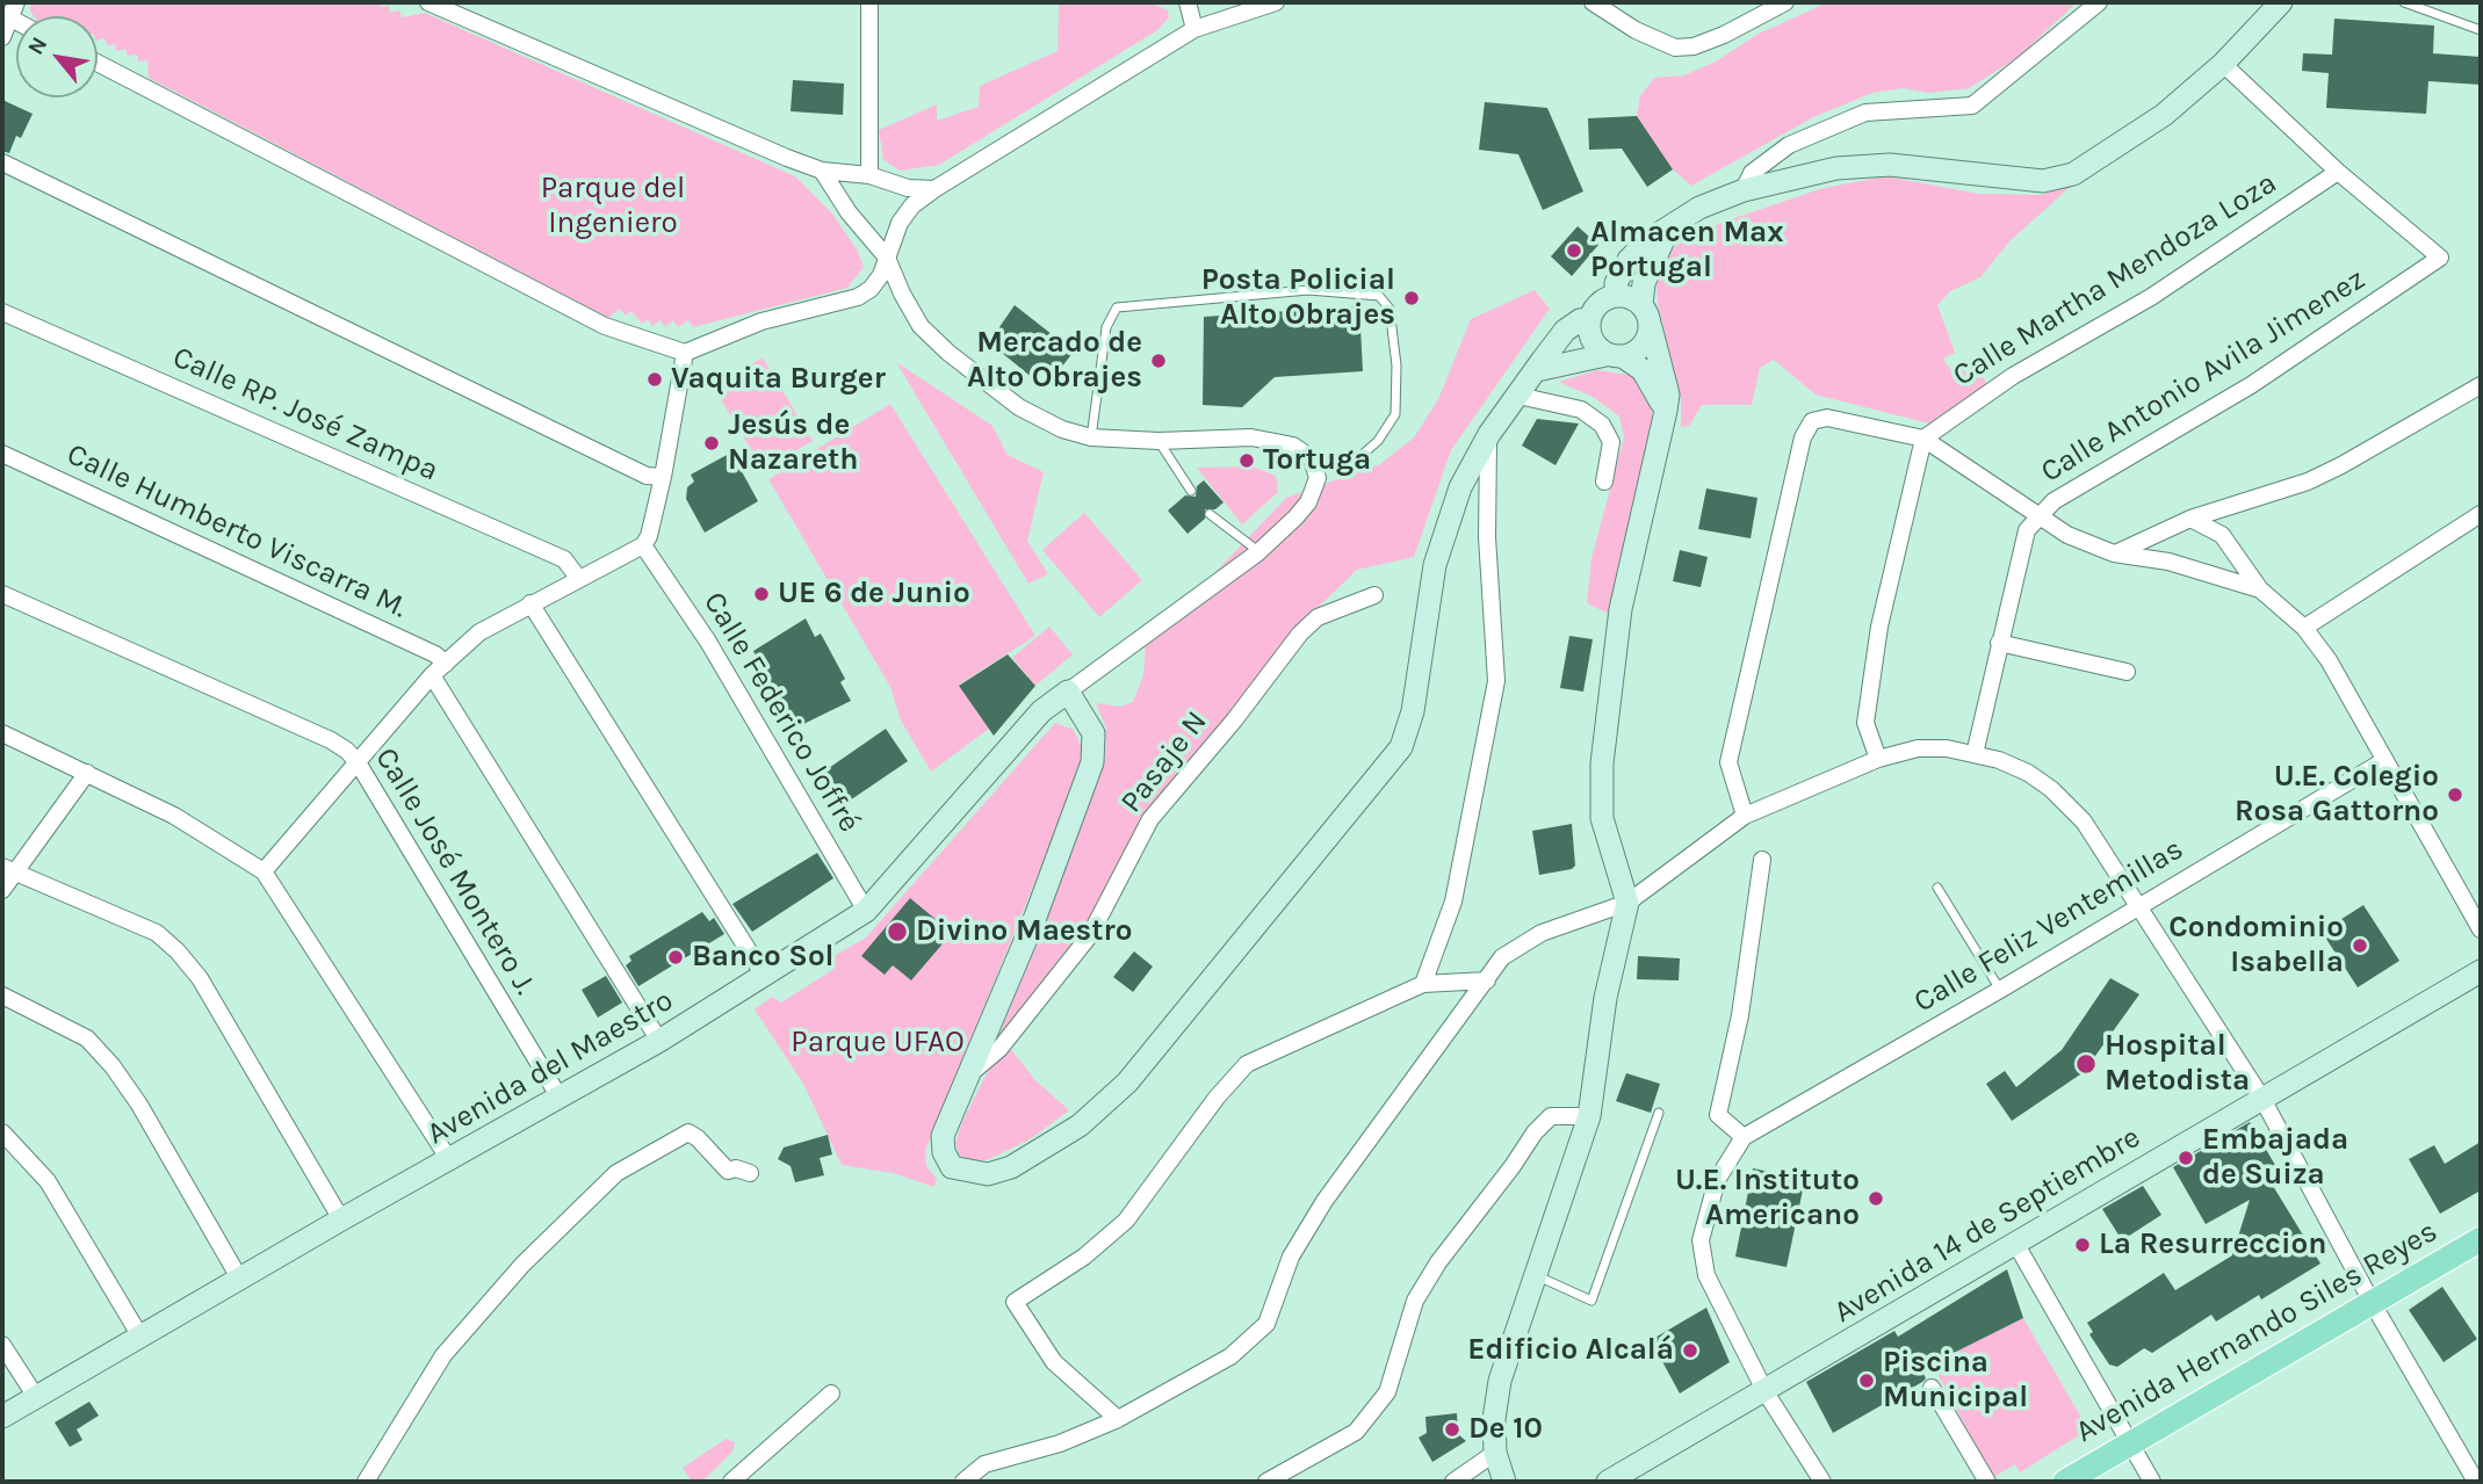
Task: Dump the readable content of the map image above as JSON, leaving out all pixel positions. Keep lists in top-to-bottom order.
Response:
{
  "streets": {
    "main road": ["Avenida del Maestro", "Avenida 14 de Septiembre", "Avenida Hernando Siles Reyes"],
    "street": [
      "Calle Martha Mendoza Loza",
      "Calle Antonio Avila Jimenez",
      "Calle RP. José Zampa",
      "Calle Humberto Viscarra M.",
      "Calle Federico Joffré",
      "Pasaje N",
      "Calle José Montero J.",
      "Calle Feliz Ventemillas"
    ]
  },
  "crossings": [
    ["Calle Martha Mendoza Loza", "Calle Antonio Avila Jimenez"],
    ["Calle Federico Joffré", "Avenida del Maestro"],
    ["Calle José Montero J.", "Avenida del Maestro"]
  ],
  "parks": ["Parque del Ingeniero", "Parque UFAO"],
  "places": [
    "Almacen Max Portugal",
    "Posta Policial Alto Obrajes",
    "Mercado de Alto Obrajes",
    "Vaquita Burger",
    "Jesús de Nazareth",
    "Tortuga",
    "UE 6 de Junio",
    "U.E. Colegio Rosa Gattorno",
    "Divino Maestro",
    "Condominio Isabella",
    "Banco Sol",
    "Hospital Metodista",
    "Embajada de Suiza",
    "U.E. Instituto Americano",
    "La Resurreccion",
    "Edificio Alcalá",
    "Piscina Municipal",
    "De 10"
  ],
  "north": "top left"
}
